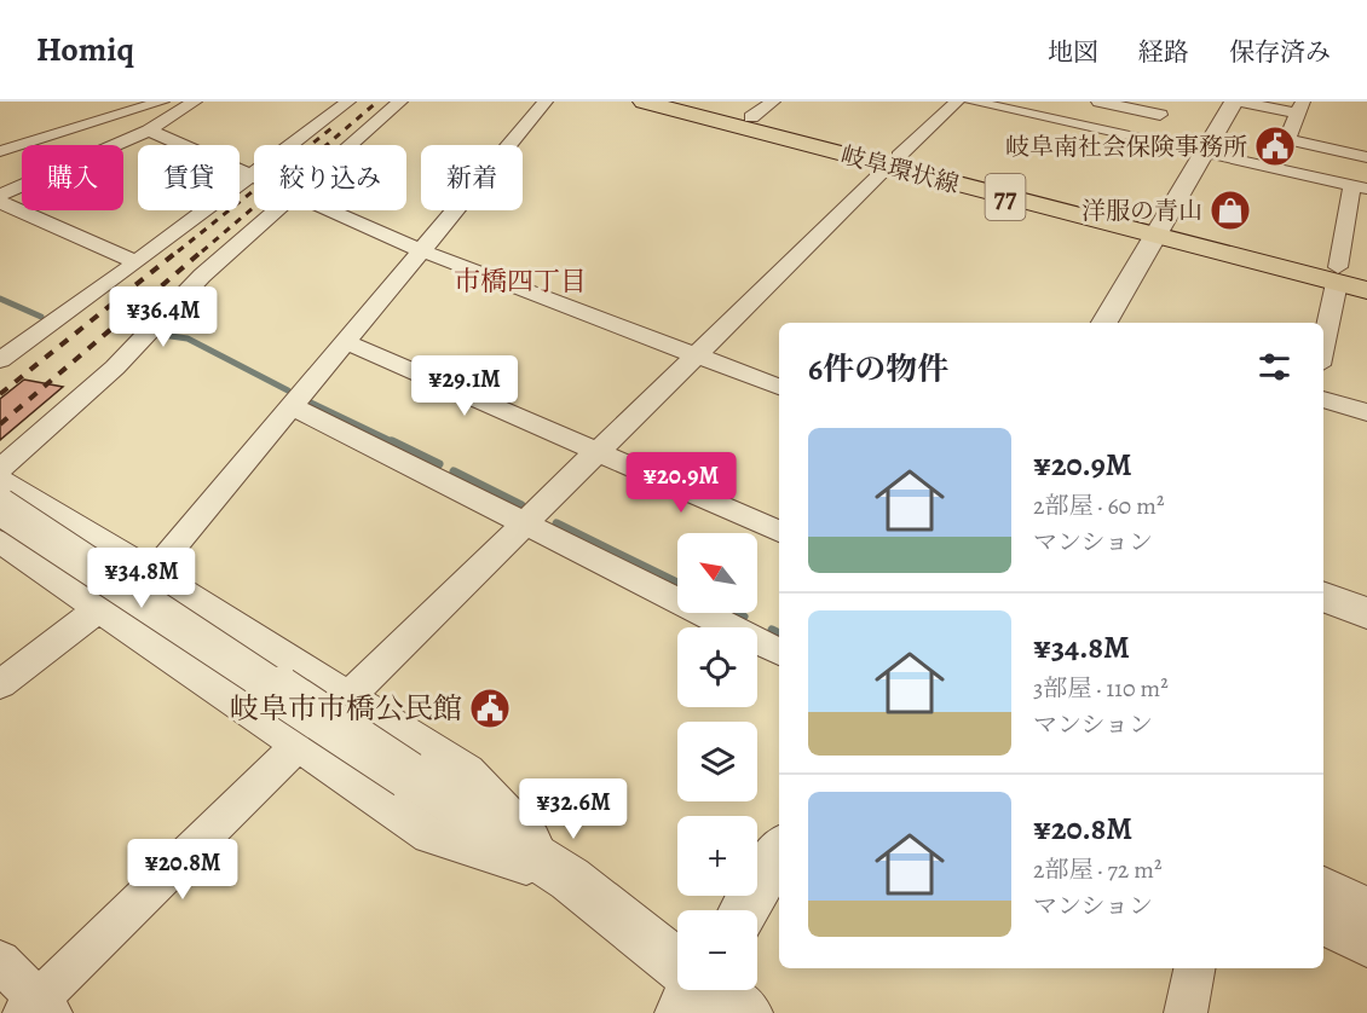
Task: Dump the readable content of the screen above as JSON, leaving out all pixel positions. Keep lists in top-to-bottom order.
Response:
{
  "streets": {
    "main road": ["岐阜環状線", "77"]
  },
  "districts": ["市橋四丁目"],
  "places": {
    "public building": ["岐阜南社会保険事務所", "岐阜市市橋公民館"],
    "shop": ["洋服の青山"]
  },
  "north": "top left",
  "page": {
    "header": "Homiq",
    "nav": ["地図", "経路", "保存済み"],
    "chip": [
      "購入",
      "賃貸",
      "絞り込み",
      "新着"
    ],
    "price": [
      "¥36.4M",
      "¥29.1M",
      "¥20.9M",
      "¥34.8M",
      "¥32.6M",
      "¥20.8M"
    ],
    "heading": "6件の物件",
    "list": [
      {
        "name": "¥20.9M",
        "note": "2部屋 · 60 m² · マンション"
      },
      {
        "name": "¥34.8M",
        "note": "3部屋 · 110 m² · マンション"
      },
      {
        "name": "¥20.8M",
        "note": "2部屋 · 72 m² · マンション"
      }
    ],
    "map_buttons": ["+", "−"]
  }
}
